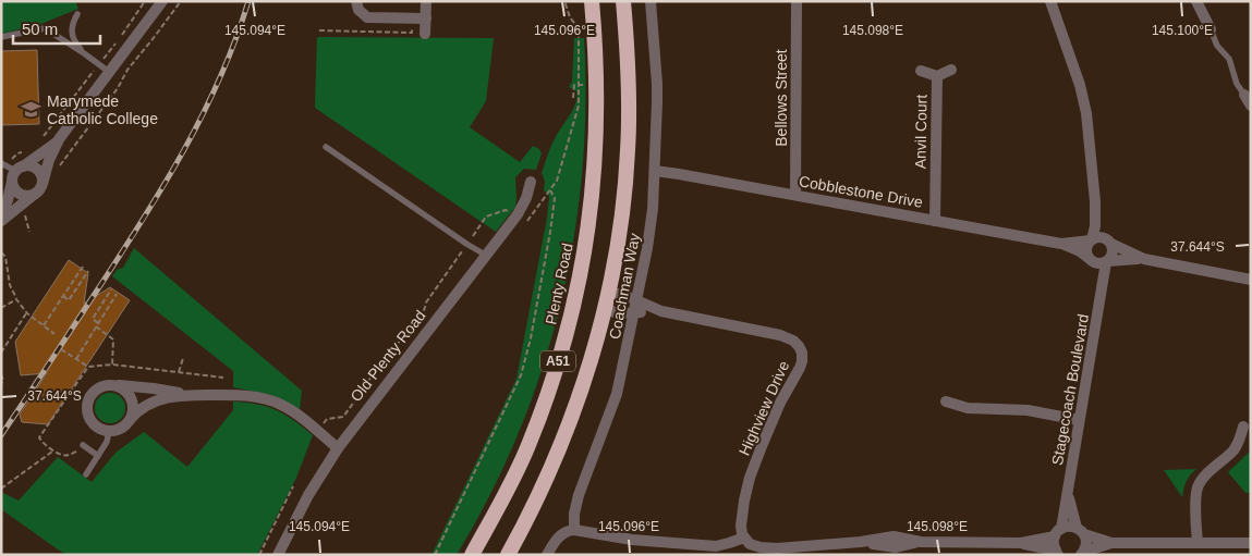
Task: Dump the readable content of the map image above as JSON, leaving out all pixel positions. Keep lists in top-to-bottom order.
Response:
{
  "streets": {
    "highway": ["Plenty Road", "A51"],
    "street": [
      "Bellows Street",
      "Anvil Court",
      "Cobblestone Drive",
      "Coachman Way",
      "Old Plenty Road",
      "Stagecoach Boulevard",
      "Highview Drive"
    ]
  },
  "crossings": [
    ["Bellows Street", "Cobblestone Drive"],
    ["Anvil Court", "Cobblestone Drive"],
    ["Cobblestone Drive", "Coachman Way"],
    ["Cobblestone Drive", "Stagecoach Boulevard"],
    ["Coachman Way", "Highview Drive"],
    ["A51", "Highview Drive"]
  ],
  "places": {
    "school or university": ["Marymede Catholic College"]
  },
  "scale_bar": "50 m",
  "coordinates": [
    "145.094°E",
    "145.096°E",
    "145.098°E",
    "145.100°E",
    "37.644°S"
  ]
}
